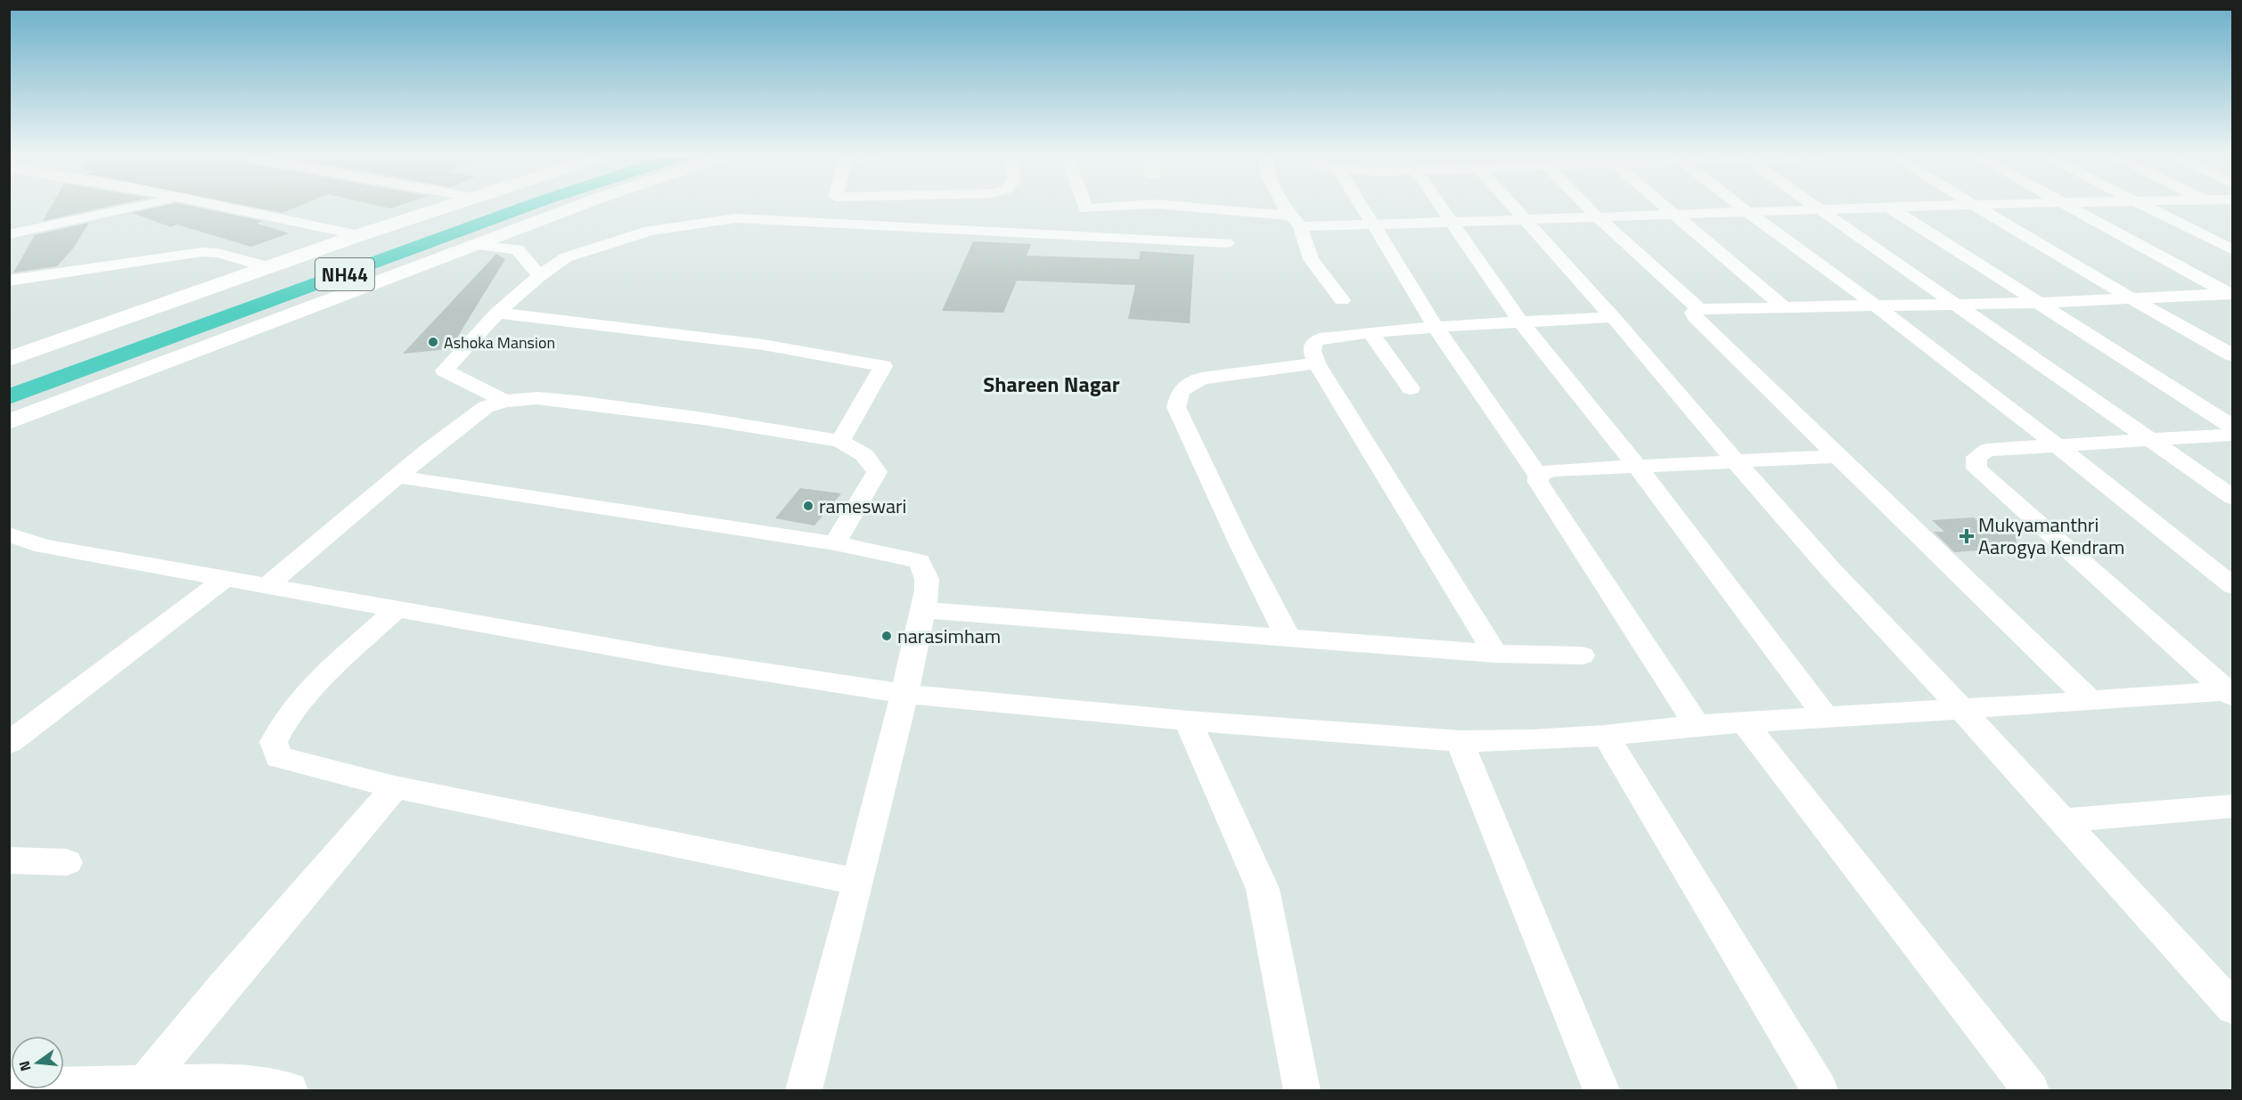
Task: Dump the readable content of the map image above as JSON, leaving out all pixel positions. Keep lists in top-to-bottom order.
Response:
{
  "streets": {
    "highway": ["NH44"]
  },
  "districts": ["Shareen Nagar"],
  "places": {
    "other": ["Ashoka Mansion", "rameswari", "narasimham"],
    "health": ["Mukyamanthri Aarogya Kendram"]
  },
  "north": "left"
}
